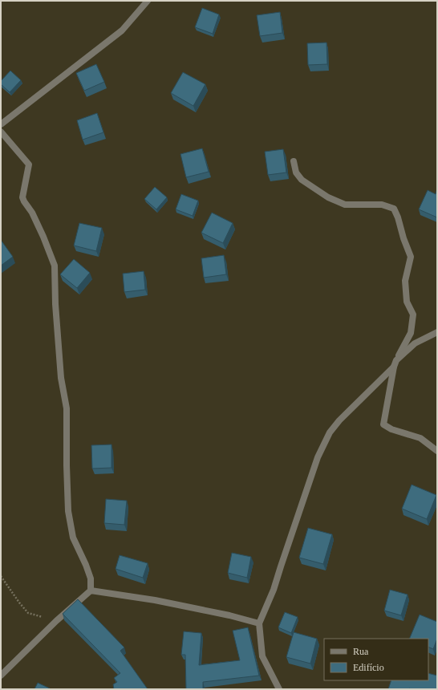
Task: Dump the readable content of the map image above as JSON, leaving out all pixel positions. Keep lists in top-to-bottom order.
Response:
{
  "legend": ["Rua", "Edifício"]
}
